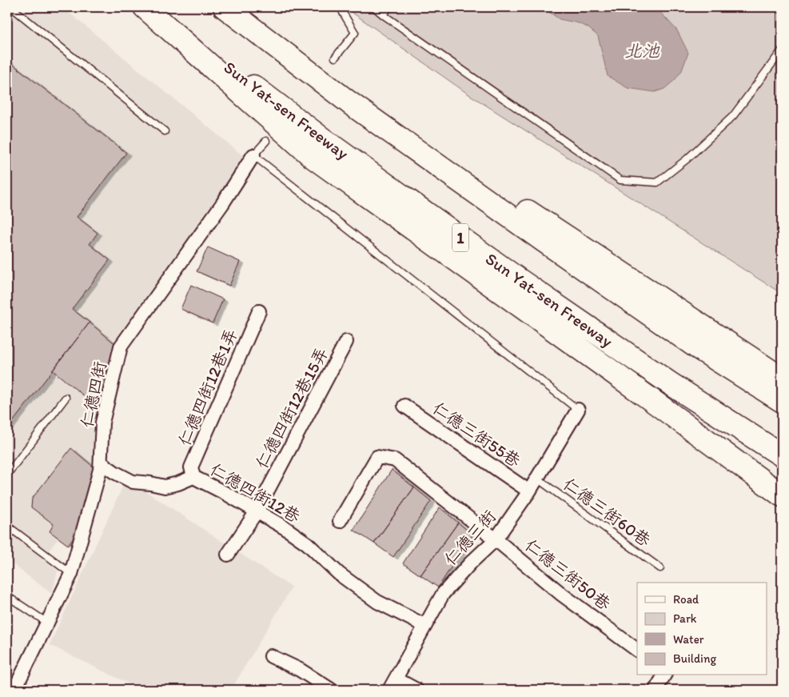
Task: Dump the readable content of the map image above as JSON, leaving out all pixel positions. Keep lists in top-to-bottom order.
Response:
{
  "streets": {
    "highway": ["Sun Yat-sen Freeway", "1"],
    "street": [
      "仁德四街12巷1弄",
      "仁德四街",
      "仁德四街12巷15弄",
      "仁德三街55巷",
      "仁德四街12巷",
      "仁德三街",
      "仁德三街50巷"
    ],
    "lane": ["仁德三街60巷"]
  },
  "crossings": [
    ["仁德四街12巷1弄", "仁德四街12巷"],
    ["仁德四街", "仁德四街12巷"],
    ["仁德四街12巷15弄", "仁德四街12巷"],
    ["仁德三街55巷", "仁德三街"],
    ["仁德四街12巷", "仁德三街"],
    ["仁德三街60巷", "仁德三街"],
    ["仁德三街", "仁德三街50巷"]
  ],
  "water": ["北池"],
  "legend": [
    "Road",
    "Park",
    "Water",
    "Building"
  ]
}
